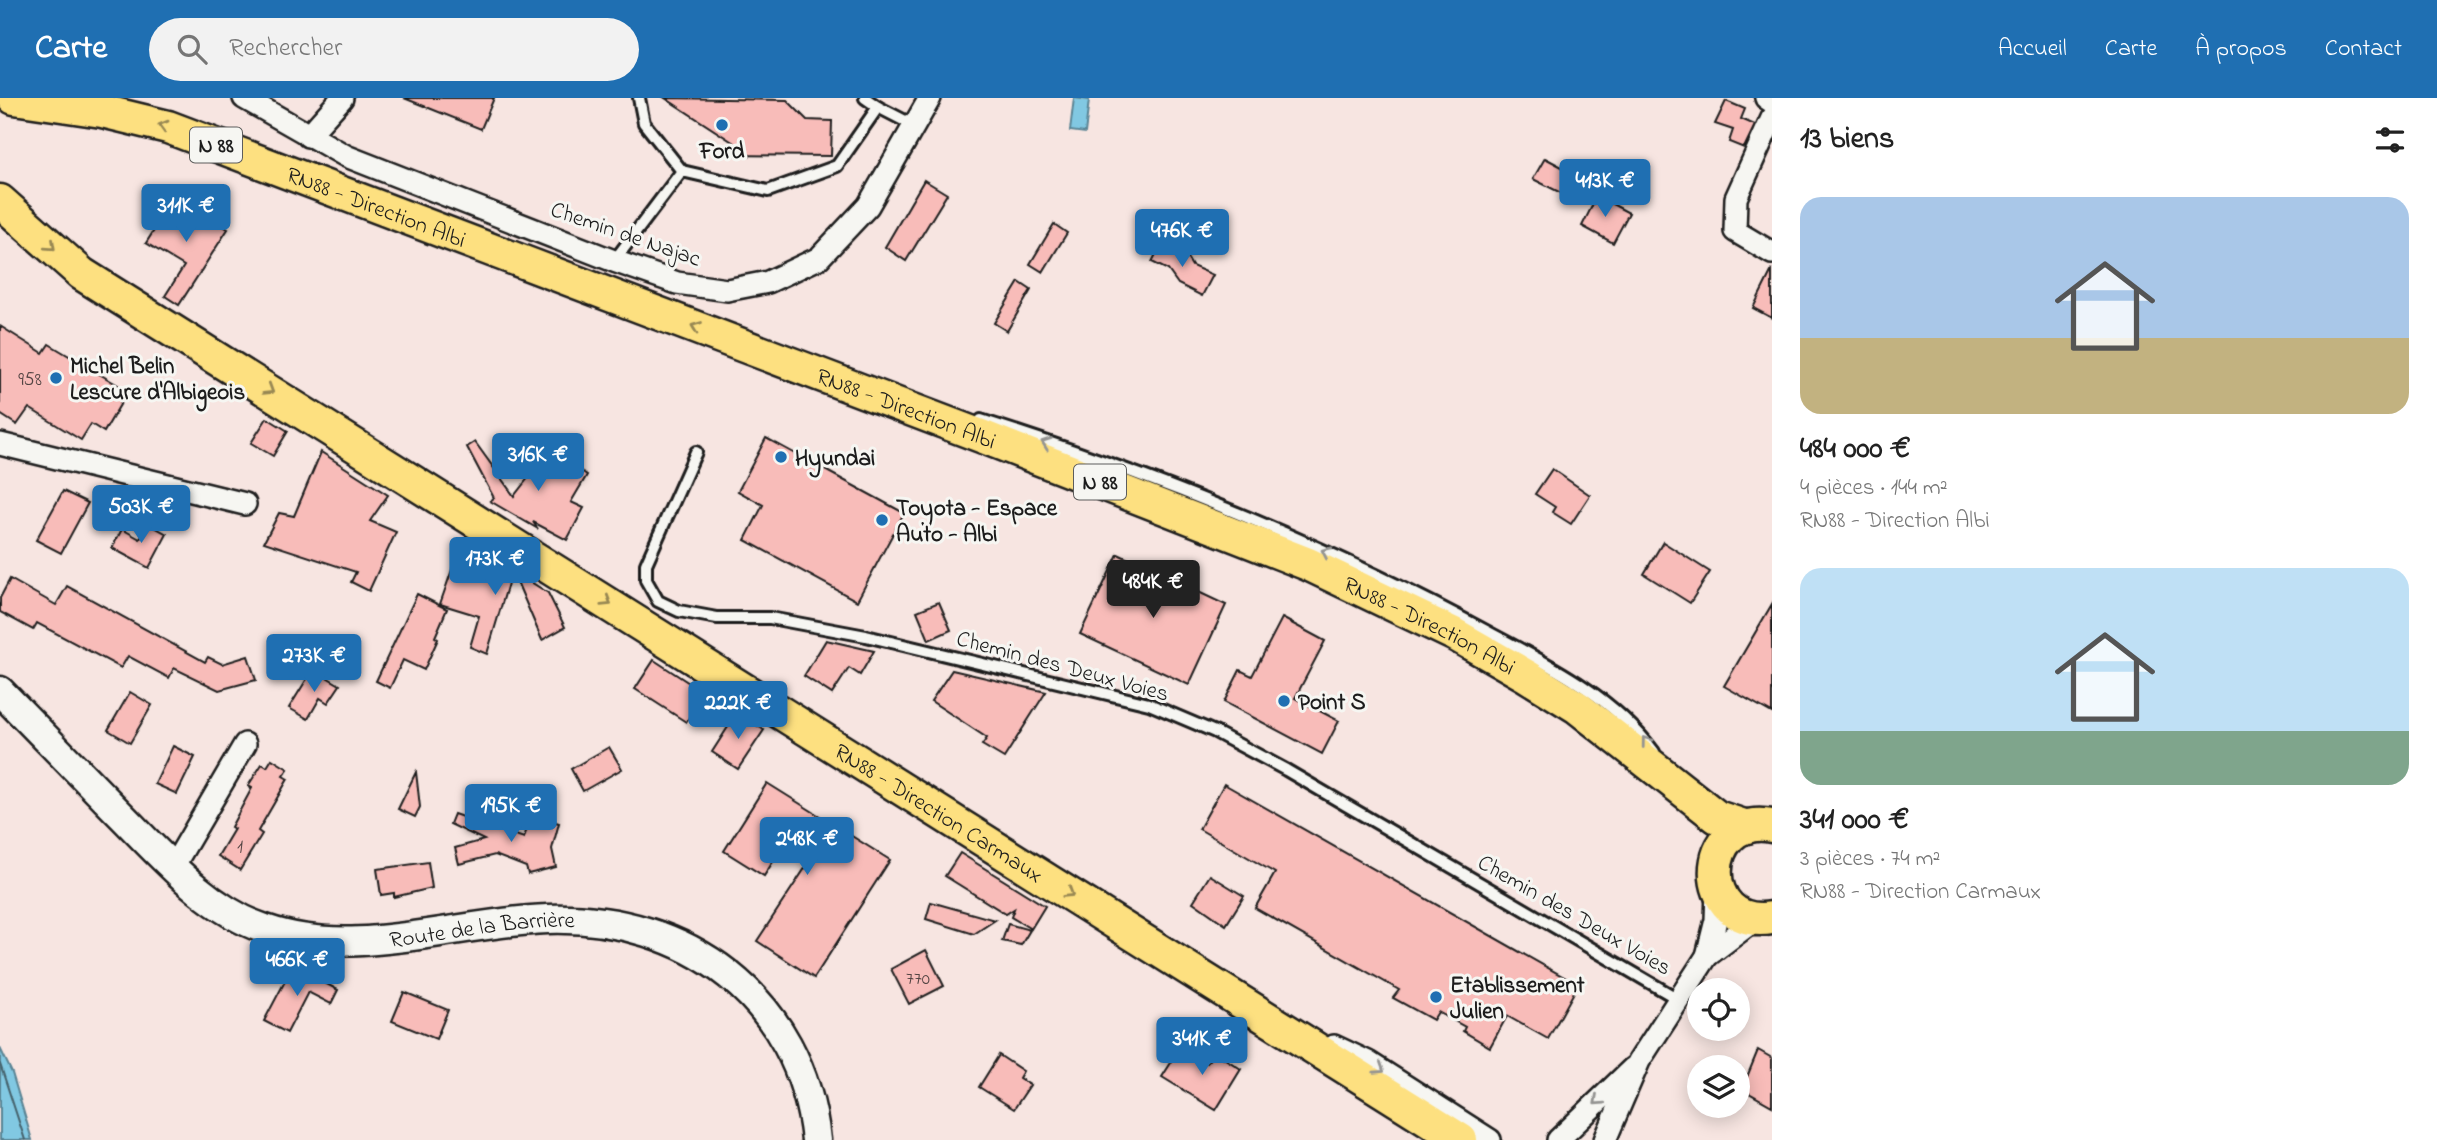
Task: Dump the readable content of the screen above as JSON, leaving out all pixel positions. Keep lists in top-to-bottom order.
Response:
{
  "streets": {
    "main road": ["N 88", "RN88 - Direction Albi", "RN88 - Direction Carmaux"],
    "street": ["Chemin de Najac", "Route de la Barrière"],
    "lane": ["Chemin des Deux Voies"]
  },
  "one_way": ["RN88 - Direction Albi", "RN88 - Direction Carmaux"],
  "places": [
    "Ford",
    "Michel Belin Lescure d'Albigeois",
    "Hyundai",
    "Toyota - Espace Auto - Albi",
    "Point S",
    "Etablissement Julien"
  ],
  "house_numbers": ["958", "1", "770"],
  "page": {
    "header": "Carte",
    "search": "Rechercher",
    "nav": [
      "Accueil",
      "Carte",
      "À propos",
      "Contact"
    ],
    "heading": "13 biens",
    "price": [
      "413K €",
      "311K €",
      "476K €",
      "316K €",
      "503K €",
      "173K €",
      "484K €",
      "273K €",
      "222K €",
      "195K €",
      "248K €",
      "466K €",
      "341K €"
    ],
    "list": [
      {
        "name": "484 000 €",
        "note": "4 pièces · 144 m² · RN88 - Direction Albi"
      },
      {
        "name": "341 000 €",
        "note": "3 pièces · 74 m² · RN88 - Direction Carmaux"
      }
    ]
  }
}
